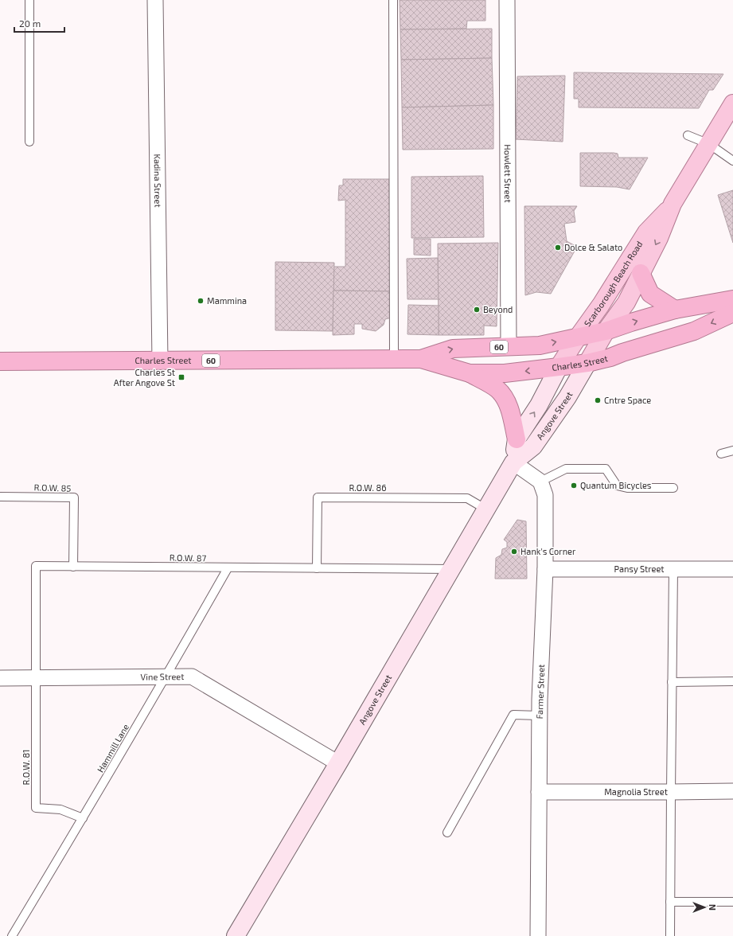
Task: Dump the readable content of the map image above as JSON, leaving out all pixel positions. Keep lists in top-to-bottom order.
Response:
{
  "streets": {
    "highway": ["60", "Charles Street"],
    "main road": ["Scarborough Beach Road", "Angove Street"],
    "street": [
      "Howlett Street",
      "Kadina Street",
      "Pansy Street",
      "Vine Street",
      "Farmer Street",
      "Magnolia Street"
    ],
    "lane": [
      "R.O.W. 85",
      "R.O.W. 86",
      "R.O.W. 87",
      "Hammill Lane",
      "R.O.W. 81"
    ]
  },
  "crossings": [
    ["Howlett Street", "Charles Street"],
    ["Kadina Street", "Charles Street"],
    ["Scarborough Beach Road", "Charles Street"],
    ["Scarborough Beach Road", "Angove Street"],
    ["Charles Street", "Angove Street"],
    ["Angove Street", "R.O.W. 86"],
    ["Angove Street", "R.O.W. 87"],
    ["Angove Street", "Vine Street"],
    ["R.O.W. 85", "R.O.W. 87"],
    ["R.O.W. 86", "R.O.W. 87"],
    ["R.O.W. 87", "Vine Street"],
    ["R.O.W. 87", "Hammill Lane"],
    ["R.O.W. 87", "R.O.W. 81"],
    ["Pansy Street", "Farmer Street"],
    ["Vine Street", "Hammill Lane"],
    ["Vine Street", "R.O.W. 81"],
    ["Farmer Street", "Magnolia Street"],
    ["Hammill Lane", "R.O.W. 81"]
  ],
  "places": {
    "other": [
      "Dolce & Salato",
      "Mammina",
      "Beyond",
      "Cntre Space",
      "Quantum Bicycles",
      "Hank's Corner"
    ],
    "transit": ["Charles St After Angove St"]
  },
  "scale_bar": "20 m",
  "north": "right"
}
